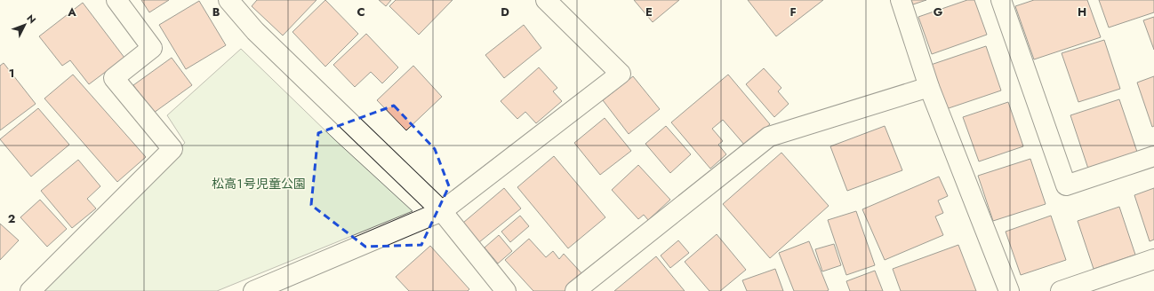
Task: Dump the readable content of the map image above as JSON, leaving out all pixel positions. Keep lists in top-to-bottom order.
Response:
{
  "parks": ["松高１号児童公園"],
  "north": "top right",
  "grid": {
    "columns": [
      "A",
      "B",
      "C",
      "D",
      "E",
      "F",
      "G",
      "H"
    ],
    "rows": ["1", "2"]
  }
}
